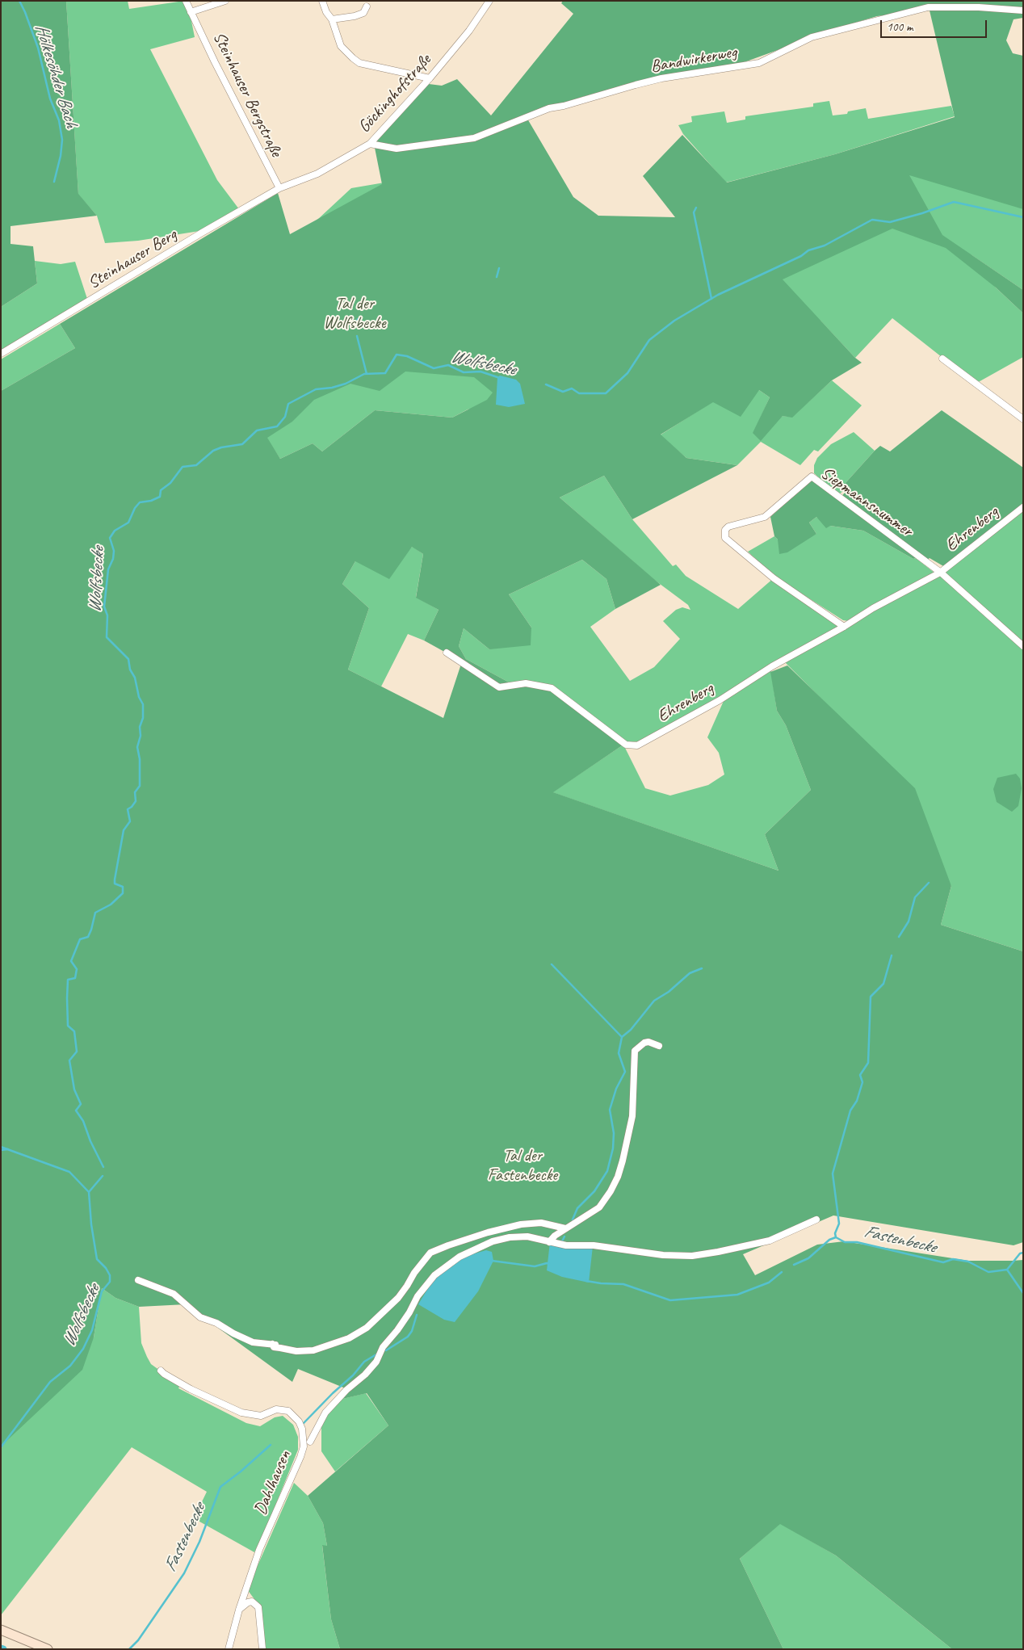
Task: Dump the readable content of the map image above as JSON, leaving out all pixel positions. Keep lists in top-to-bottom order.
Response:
{
  "streets": {
    "street": [
      "Bandwirkerweg",
      "Göckinghofstraße",
      "Steinhauser Bergstraße",
      "Steinhauser Berg",
      "Siepmannsnummer",
      "Ehrenberg",
      "Dahlhausen"
    ]
  },
  "crossings": [
    ["Bandwirkerweg", "Göckinghofstraße"],
    ["Göckinghofstraße", "Steinhauser Bergstraße"],
    ["Göckinghofstraße", "Steinhauser Berg"],
    ["Steinhauser Bergstraße", "Steinhauser Berg"],
    ["Siepmannsnummer", "Ehrenberg"]
  ],
  "water": ["Hölkesöhder Bach", "Wolfsbecke", "Fastenbecke"],
  "parks": ["Tal der Wolfsbecke", "Tal der Fastenbecke"],
  "scale_bar": "100 m"
}
